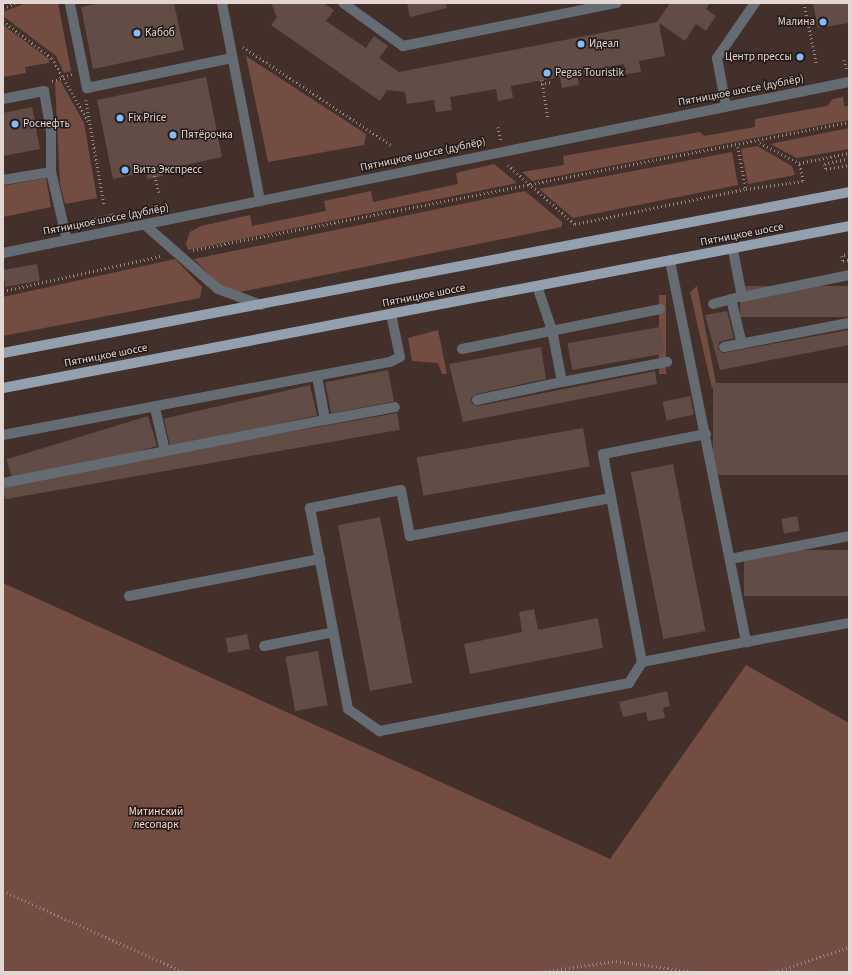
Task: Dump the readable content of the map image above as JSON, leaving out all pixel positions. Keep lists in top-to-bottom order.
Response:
{
  "streets": {
    "main road": ["Пятницкое шоссе"],
    "street": ["Пятницкое шоссе (дублёр)"]
  },
  "parks": ["Митинский лесопарк"],
  "places": [
    "Малина",
    "Кабоб",
    "Идеал",
    "Центр прессы",
    "Pegas Touristik",
    "Fix Price",
    "Роснефть",
    "Пятёрочка",
    "Вита Экспресс"
  ]
}
